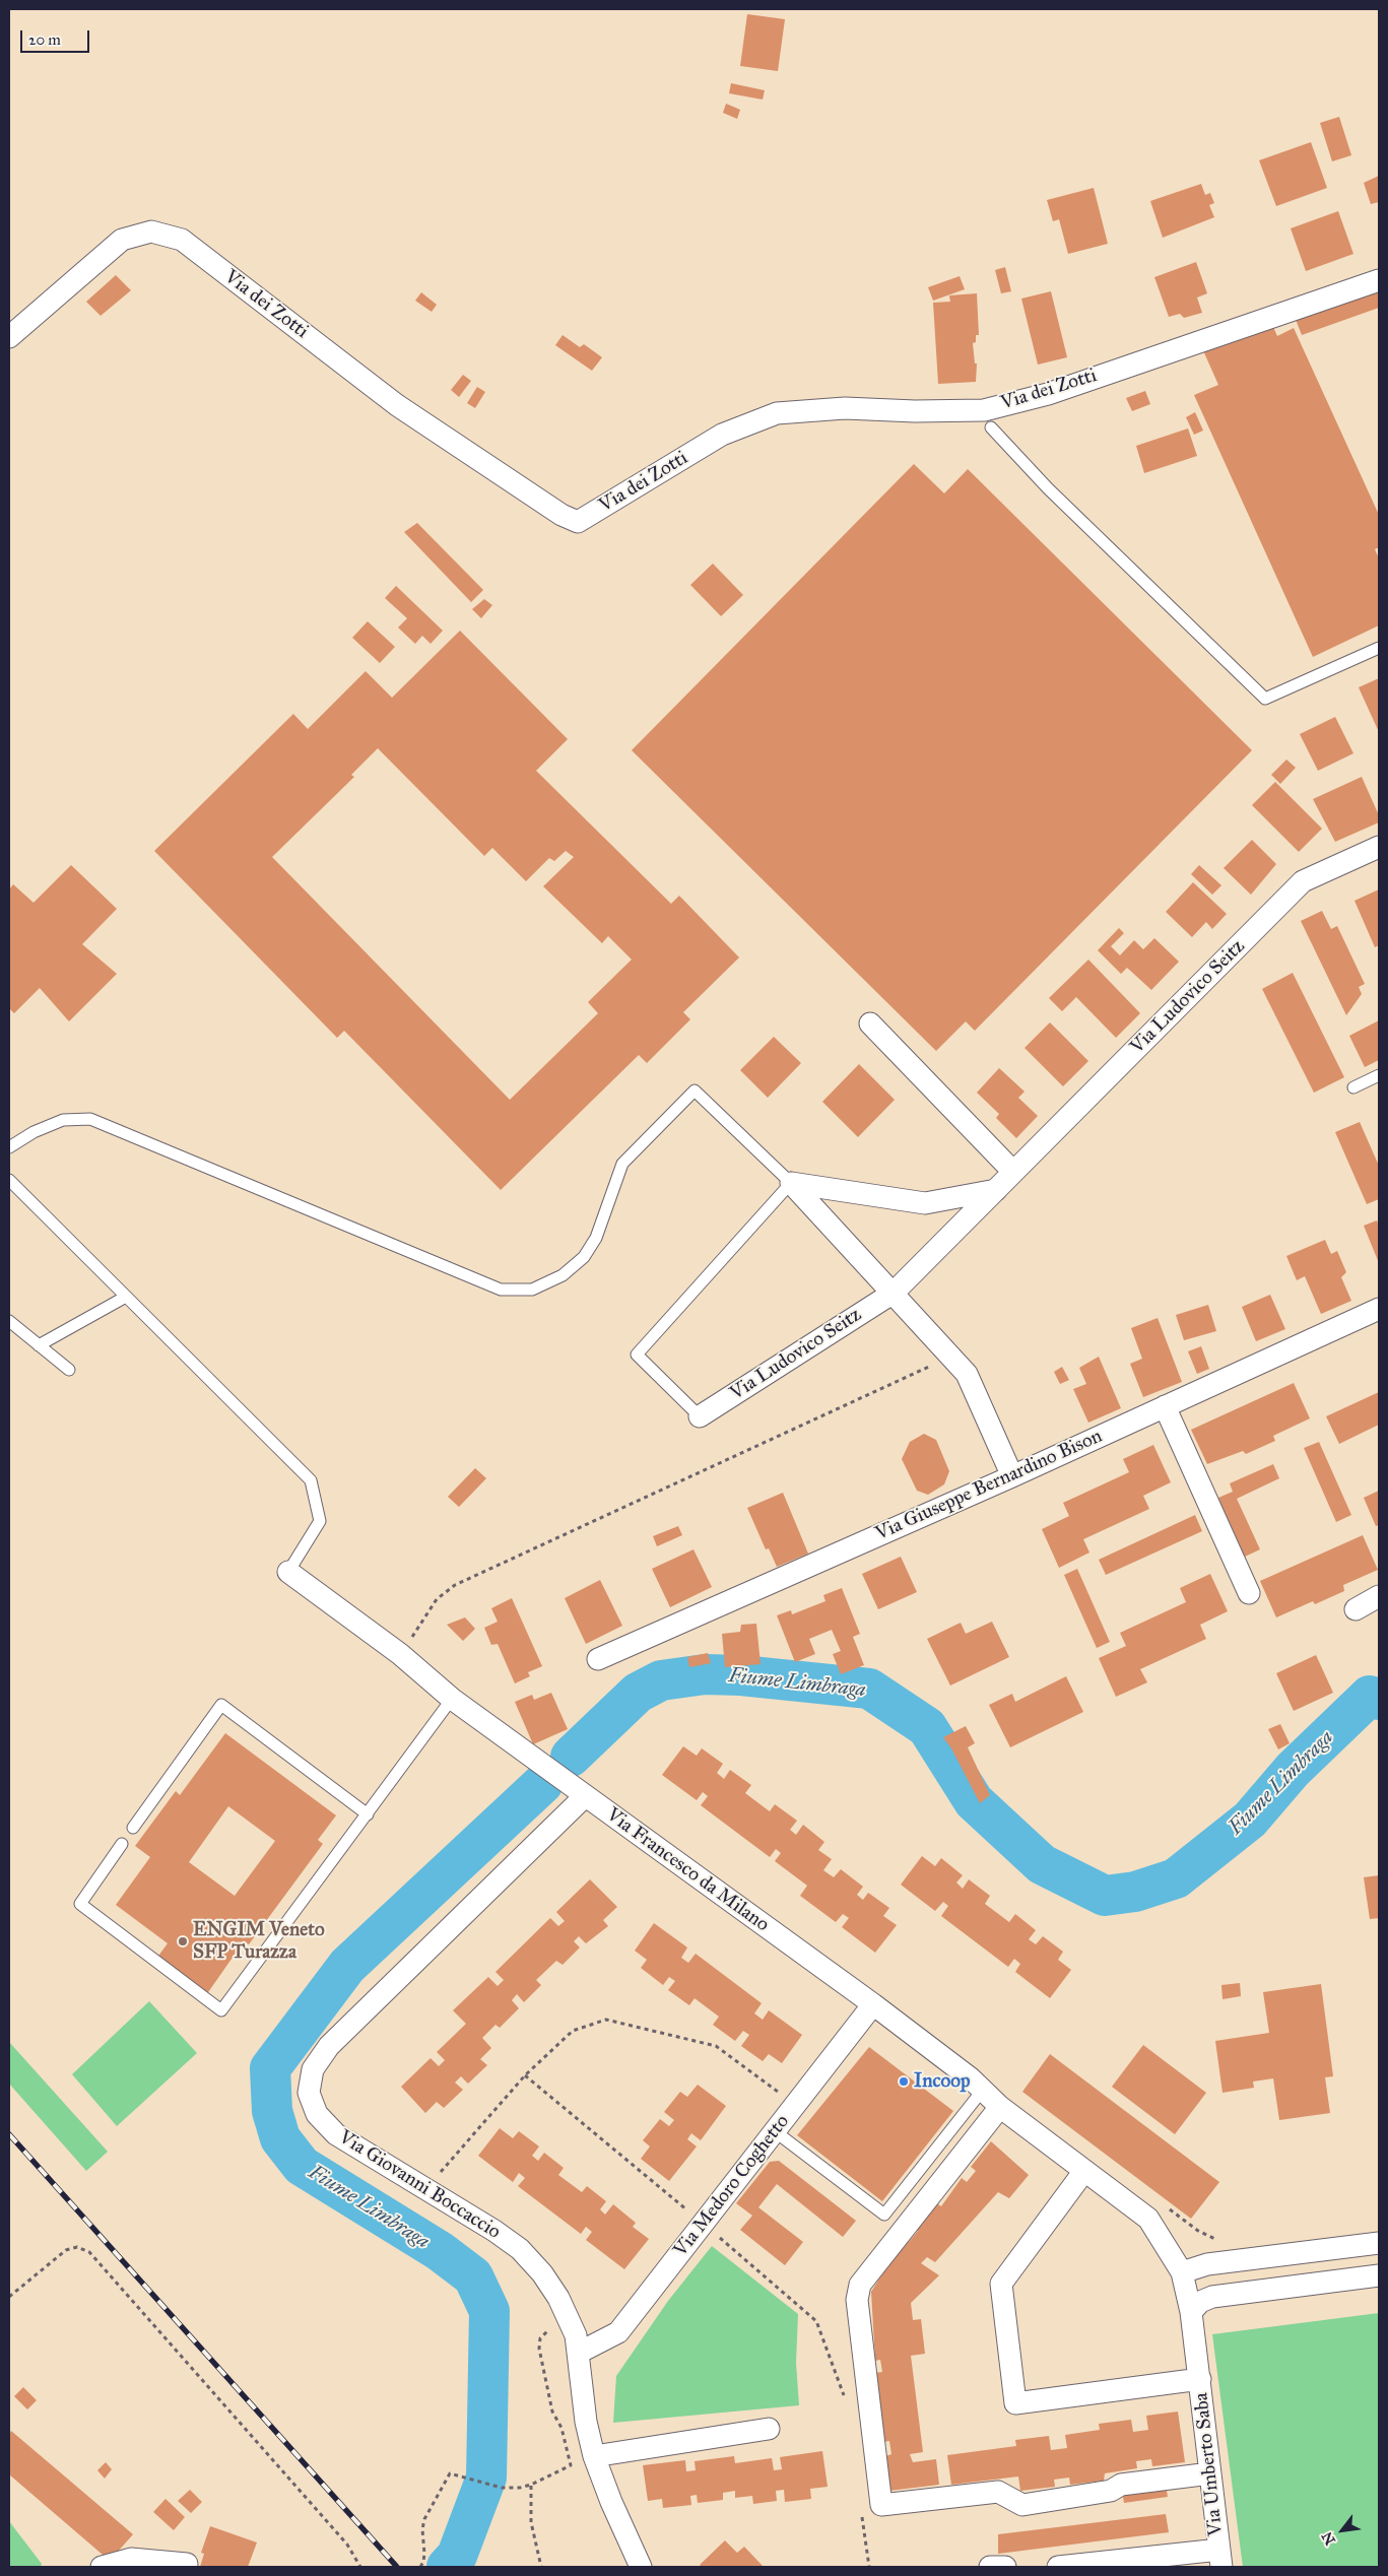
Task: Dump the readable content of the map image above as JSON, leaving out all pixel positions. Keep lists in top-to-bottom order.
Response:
{
  "streets": {
    "street": [
      "Via dei Zotti",
      "Via Ludovico Seitz",
      "Via Giuseppe Bernardino Bison",
      "Via Francesco da Milano",
      "Via Giovanni Boccaccio",
      "Via Medoro Coghetto",
      "Via Umberto Saba"
    ]
  },
  "crossings": [
    ["Via Francesco da Milano", "Via Giovanni Boccaccio"],
    ["Via Francesco da Milano", "Via Medoro Coghetto"],
    ["Via Francesco da Milano", "Via Umberto Saba"],
    ["Via Giovanni Boccaccio", "Via Medoro Coghetto"]
  ],
  "water": ["Fiume Limbraga"],
  "places": ["ENGIM Veneto SFP Turazza", "Incoop"],
  "scale_bar": "20 m",
  "north": "bottom left"
}
